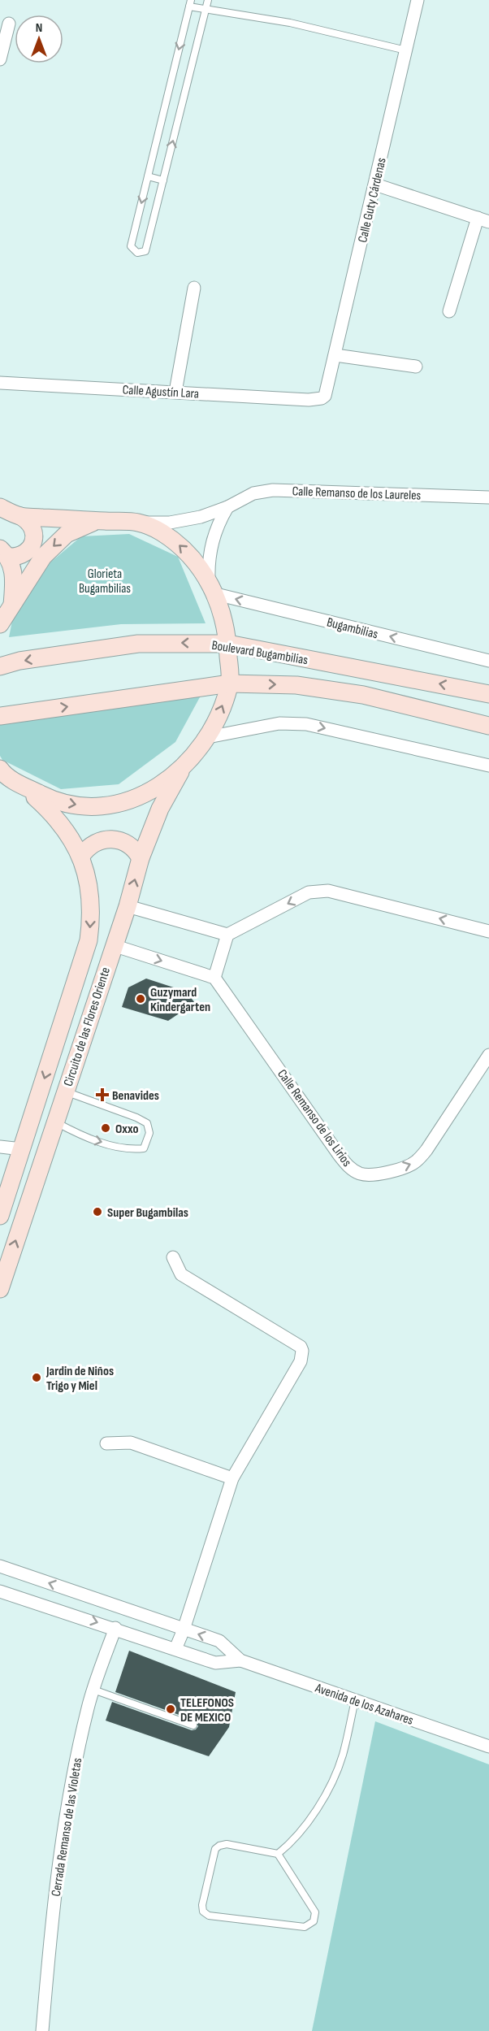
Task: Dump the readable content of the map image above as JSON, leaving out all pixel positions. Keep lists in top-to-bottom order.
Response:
{
  "streets": {
    "street": [
      "Calle Guty Cárdenas",
      "Calle Agustín Lara",
      "Calle Remanso de los Laureles",
      "Bugambilias",
      "Boulevard Bugambilias",
      "Circuito de las Flores Oriente",
      "Calle Remanso de los Lirios",
      "Avenida de los Azahares",
      "Cerrada Remanso de las Violetas"
    ]
  },
  "crossings": [
    ["Calle Guty Cárdenas", "Calle Agustín Lara"],
    ["Avenida de los Azahares", "Cerrada Remanso de las Violetas"]
  ],
  "parks": ["Glorieta Bugambilias"],
  "places": {
    "other": [
      "Guzymard Kindergarten",
      "Oxxo",
      "Super Bugambilas",
      "Jardin de Niños Trigo y Miel",
      "TELEFONOS DE MEXICO"
    ],
    "health": ["Benavides"]
  },
  "north": "top"
}
